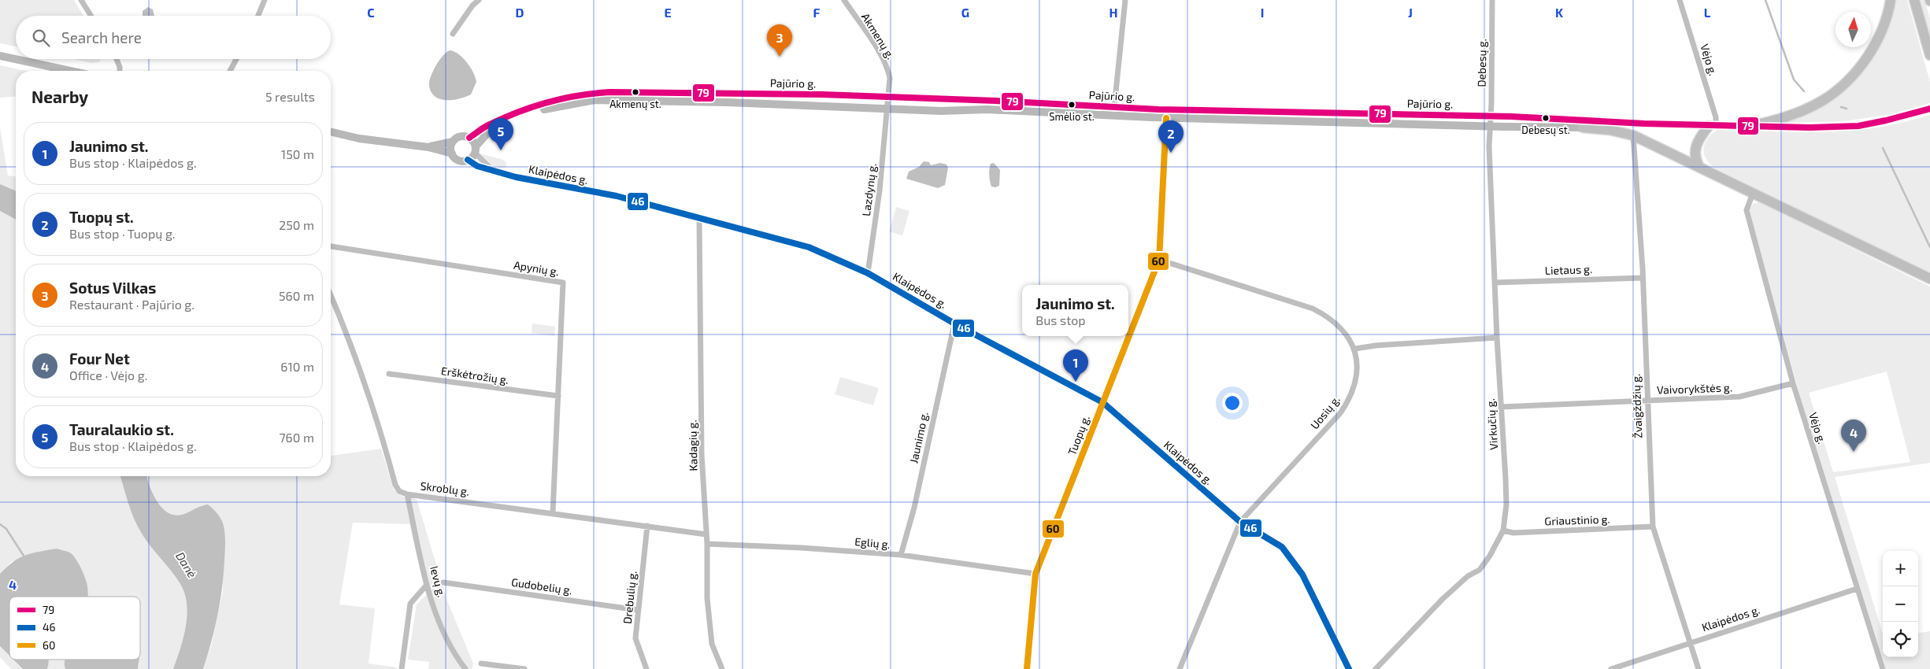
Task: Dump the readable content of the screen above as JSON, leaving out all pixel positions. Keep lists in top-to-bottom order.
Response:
{
  "streets": {
    "main road": ["Pajūrio g."],
    "street": [
      "Akmenų g.",
      "Vėjo g.",
      "Debesų g.",
      "Klaipėdos g.",
      "Lazdynų g.",
      "Apynių g.",
      "Lietaus g.",
      "Erškėtrožių g.",
      "Vaivorykštės g.",
      "Žvaigždžių g.",
      "Uosių g.",
      "Virkučių g.",
      "Tuopų g.",
      "Jaunimo g.",
      "Kadagių g.",
      "Skroblų g.",
      "Griaustinio g.",
      "Eglių g.",
      "Ievų g.",
      "Gudobelių g.",
      "Drebulių g."
    ]
  },
  "crossings": [
    ["Akmenų g.", "Pajūrio g."],
    ["Akmenų g.", "Lazdynų g."],
    ["Vėjo g.", "Pajūrio g."],
    ["Vėjo g.", "Klaipėdos g."],
    ["Vėjo g.", "Vaivorykštės g."],
    ["Debesų g.", "Pajūrio g."],
    ["Debesų g.", "Virkučių g."],
    ["Pajūrio g.", "Klaipėdos g."],
    ["Pajūrio g.", "Lazdynų g."],
    ["Pajūrio g.", "Virkučių g."],
    ["Pajūrio g.", "Tuopų g."],
    ["Klaipėdos g.", "Lazdynų g."],
    ["Klaipėdos g.", "Žvaigždžių g."],
    ["Klaipėdos g.", "Uosių g."],
    ["Klaipėdos g.", "Tuopų g."],
    ["Klaipėdos g.", "Jaunimo g."],
    ["Klaipėdos g.", "Kadagių g."],
    ["Apynių g.", "Erškėtrožių g."],
    ["Apynių g.", "Skroblų g."],
    ["Lietaus g.", "Žvaigždžių g."],
    ["Lietaus g.", "Virkučių g."],
    ["Vaivorykštės g.", "Žvaigždžių g."],
    ["Vaivorykštės g.", "Virkučių g."],
    ["Žvaigždžių g.", "Griaustinio g."],
    ["Virkučių g.", "Griaustinio g."],
    ["Tuopų g.", "Eglių g."],
    ["Jaunimo g.", "Eglių g."],
    ["Kadagių g.", "Skroblų g."],
    ["Kadagių g.", "Eglių g."],
    ["Skroblų g.", "Ievų g."],
    ["Skroblų g.", "Drebulių g."],
    ["Gudobelių g.", "Drebulių g."]
  ],
  "water": ["Danė"],
  "places": ["Akmenų st.", "Smėlio st.", "Debesų st."],
  "lines": ["transit line 79", "transit line 60", "transit line 46"],
  "legend": ["79", "46", "60"],
  "north": "top",
  "page": {
    "search": "Search here",
    "pins": [
      "3",
      "5",
      "2",
      "1",
      "4"
    ],
    "heading": ["Nearby", "5 results"],
    "list": [
      {
        "mark": "1",
        "name": "Jaunimo st.",
        "note": "Bus stop · Klaipėdos g.",
        "value": "150 m"
      },
      {
        "mark": "2",
        "name": "Tuopų st.",
        "note": "Bus stop · Tuopų g.",
        "value": "250 m"
      },
      {
        "mark": "3",
        "name": "Sotus Vilkas",
        "note": "Restaurant · Pajūrio g.",
        "value": "560 m"
      },
      {
        "mark": "4",
        "name": "Four Net",
        "note": "Office · Vėjo g.",
        "value": "610 m"
      },
      {
        "mark": "5",
        "name": "Tauralaukio st.",
        "note": "Bus stop · Klaipėdos g.",
        "value": "760 m"
      }
    ],
    "popup": ["Jaunimo st.", "Bus stop"],
    "map_buttons": ["+", "−"]
  },
  "grid": {
    "columns": [
      "C",
      "D",
      "E",
      "F",
      "G",
      "H",
      "I",
      "J",
      "K",
      "L"
    ],
    "rows": ["4"]
  }
}
